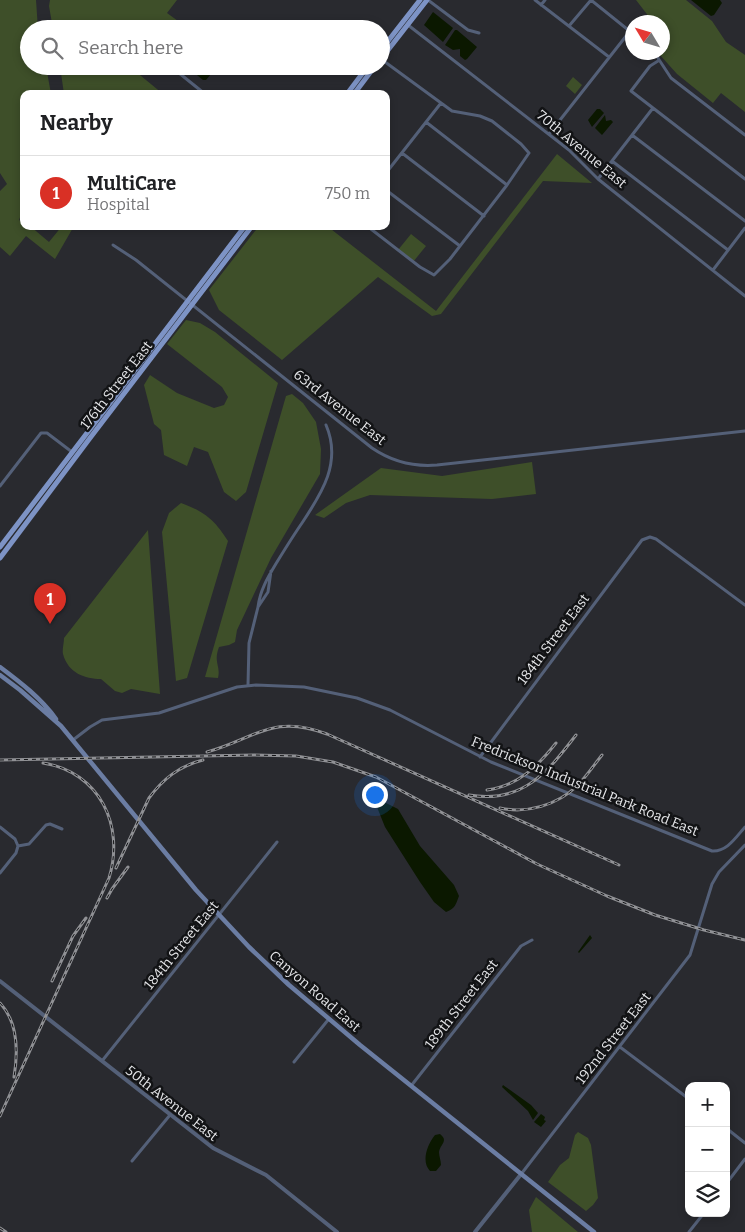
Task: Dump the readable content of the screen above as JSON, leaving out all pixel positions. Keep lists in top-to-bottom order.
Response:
{
  "streets": {
    "main road": ["176th Street East", "Canyon Road East"],
    "street": [
      "70th Avenue East",
      "63rd Avenue East",
      "184th Street East",
      "Fredrickson Industrial Park Road East",
      "189th Street East",
      "192nd Street East",
      "50th Avenue East"
    ]
  },
  "crossings": [
    ["176th Street East", "63rd Avenue East"],
    ["184th Street East", "Fredrickson Industrial Park Road East"],
    ["184th Street East", "Canyon Road East"],
    ["184th Street East", "50th Avenue East"],
    ["Fredrickson Industrial Park Road East", "Canyon Road East"],
    ["Canyon Road East", "189th Street East"],
    ["Canyon Road East", "192nd Street East"]
  ],
  "north": "top left",
  "page": {
    "search": "Search here",
    "heading": "Nearby",
    "list": [
      {
        "mark": "1",
        "name": "MultiCare",
        "note": "Hospital",
        "value": "750 m"
      }
    ],
    "pins": "1",
    "map_buttons": ["+", "−"]
  }
}
